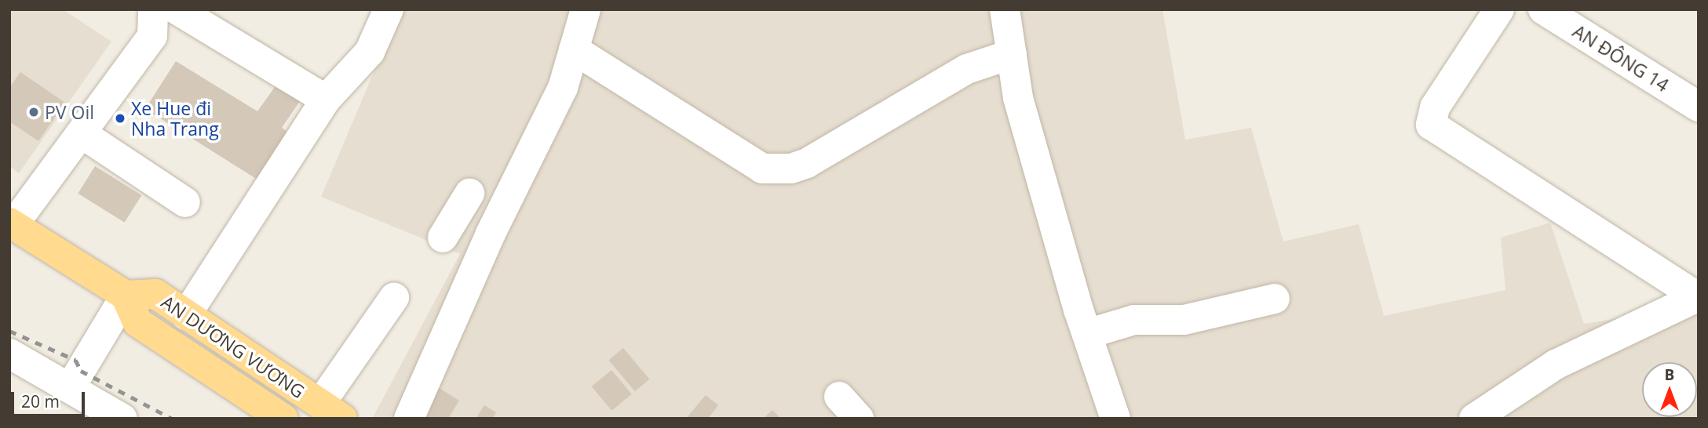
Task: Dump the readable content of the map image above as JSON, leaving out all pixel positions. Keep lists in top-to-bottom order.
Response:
{
  "streets": {
    "main road": ["AN DƯƠNG VƯƠNG"],
    "street": ["AN ĐÔNG 14"]
  },
  "places": ["PV Oil", "Xe Hue đi Nha Trang"],
  "scale_bar": "20 m",
  "north": "top"
}
